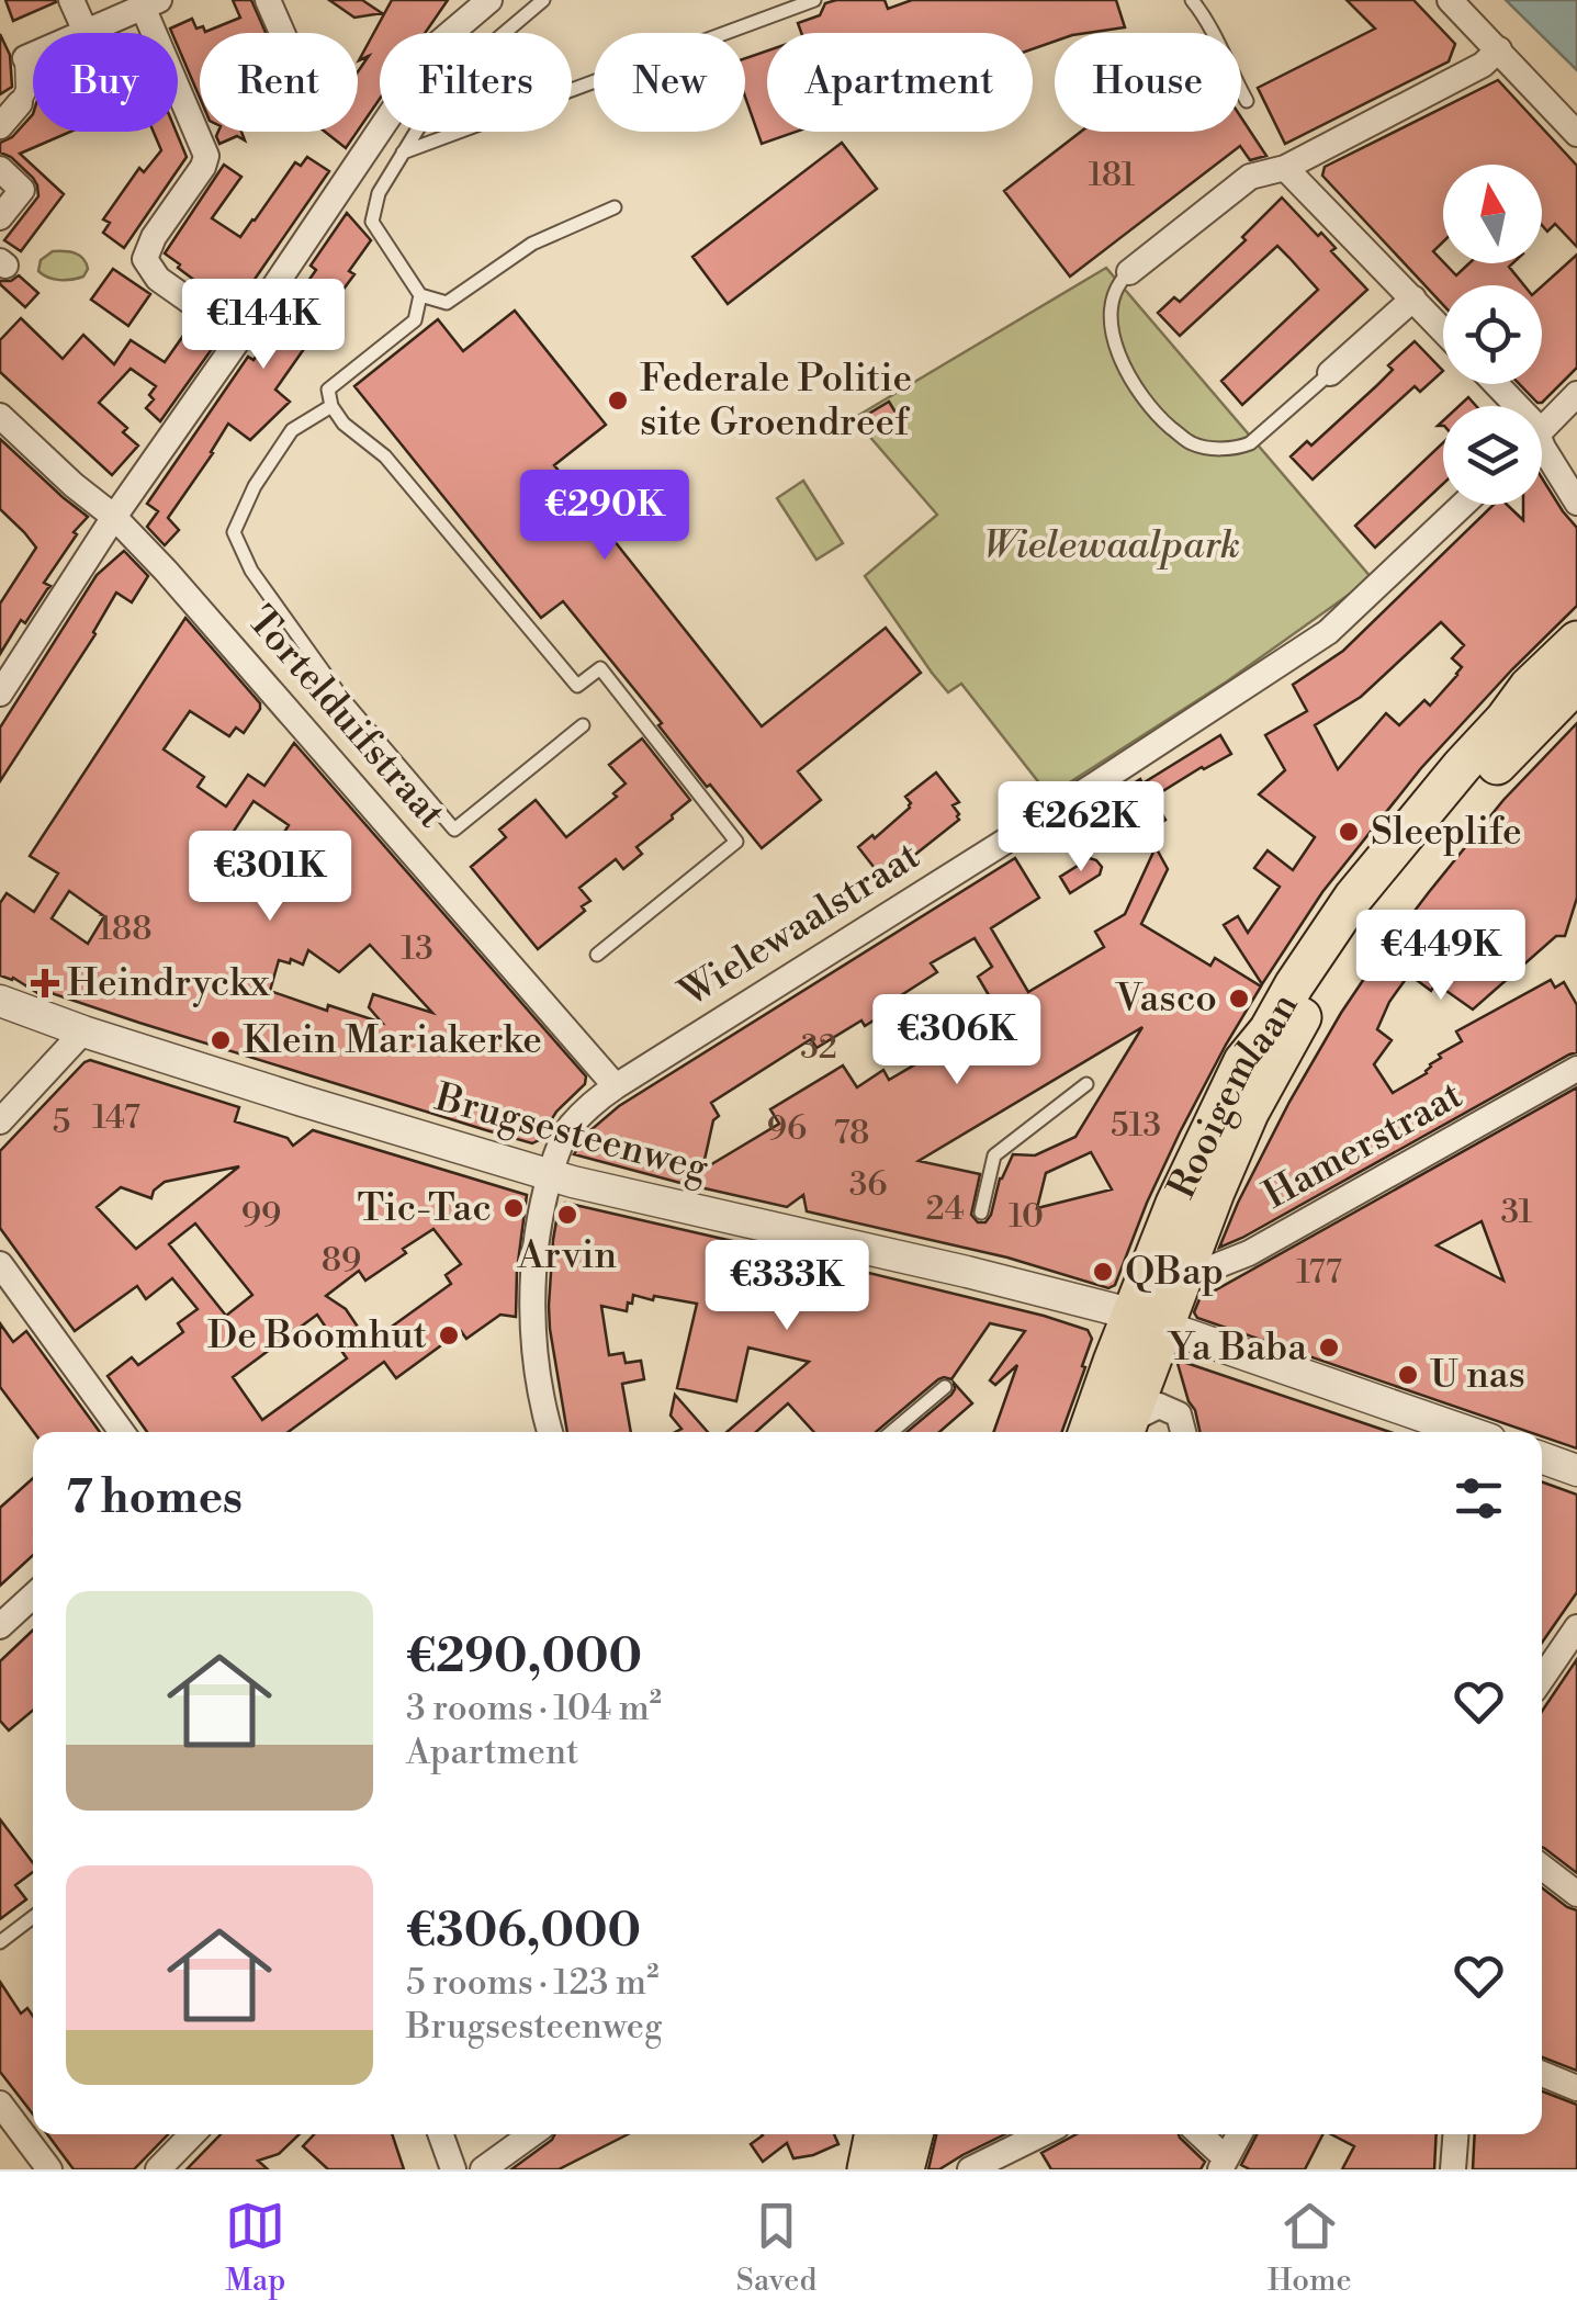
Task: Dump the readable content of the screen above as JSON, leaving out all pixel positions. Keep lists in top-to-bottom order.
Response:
{
  "streets": {
    "main road": ["Rooigemlaan"],
    "street": [
      "Tortelduifstraat",
      "Wielewaalstraat",
      "Brugsesteenweg",
      "Hamerstraat"
    ]
  },
  "crossings": [
    ["Tortelduifstraat", "Wielewaalstraat"],
    ["Wielewaalstraat", "Brugsesteenweg"],
    ["Rooigemlaan", "Brugsesteenweg"],
    ["Rooigemlaan", "Hamerstraat"]
  ],
  "parks": ["Wielewaalpark"],
  "places": {
    "other": [
      "Federale Politie site Groendreef",
      "Sleeplife",
      "Vasco",
      "Klein Mariakerke",
      "Tic-Tac",
      "Arvin",
      "QBap",
      "De Boomhut",
      "Ya Baba",
      "U nas"
    ],
    "health": ["Heindryckx"]
  },
  "house_numbers": [
    "181",
    "188",
    "13",
    "32",
    "147",
    "5",
    "513",
    "96",
    "78",
    "36",
    "24",
    "31",
    "99",
    "10",
    "89",
    "177"
  ],
  "north": "top",
  "page": {
    "chip": [
      "Buy",
      "Rent",
      "Filters",
      "New",
      "Apartment",
      "House"
    ],
    "price": [
      "€144K",
      "€290K",
      "€262K",
      "€301K",
      "€449K",
      "€306K",
      "€333K"
    ],
    "heading": "7 homes",
    "list": [
      {
        "name": "€290,000",
        "note": "3 rooms · 104 m² · Apartment"
      },
      {
        "name": "€306,000",
        "note": "5 rooms · 123 m² · Brugsesteenweg"
      }
    ],
    "tabs": ["Map", "Saved", "Home"]
  }
}
